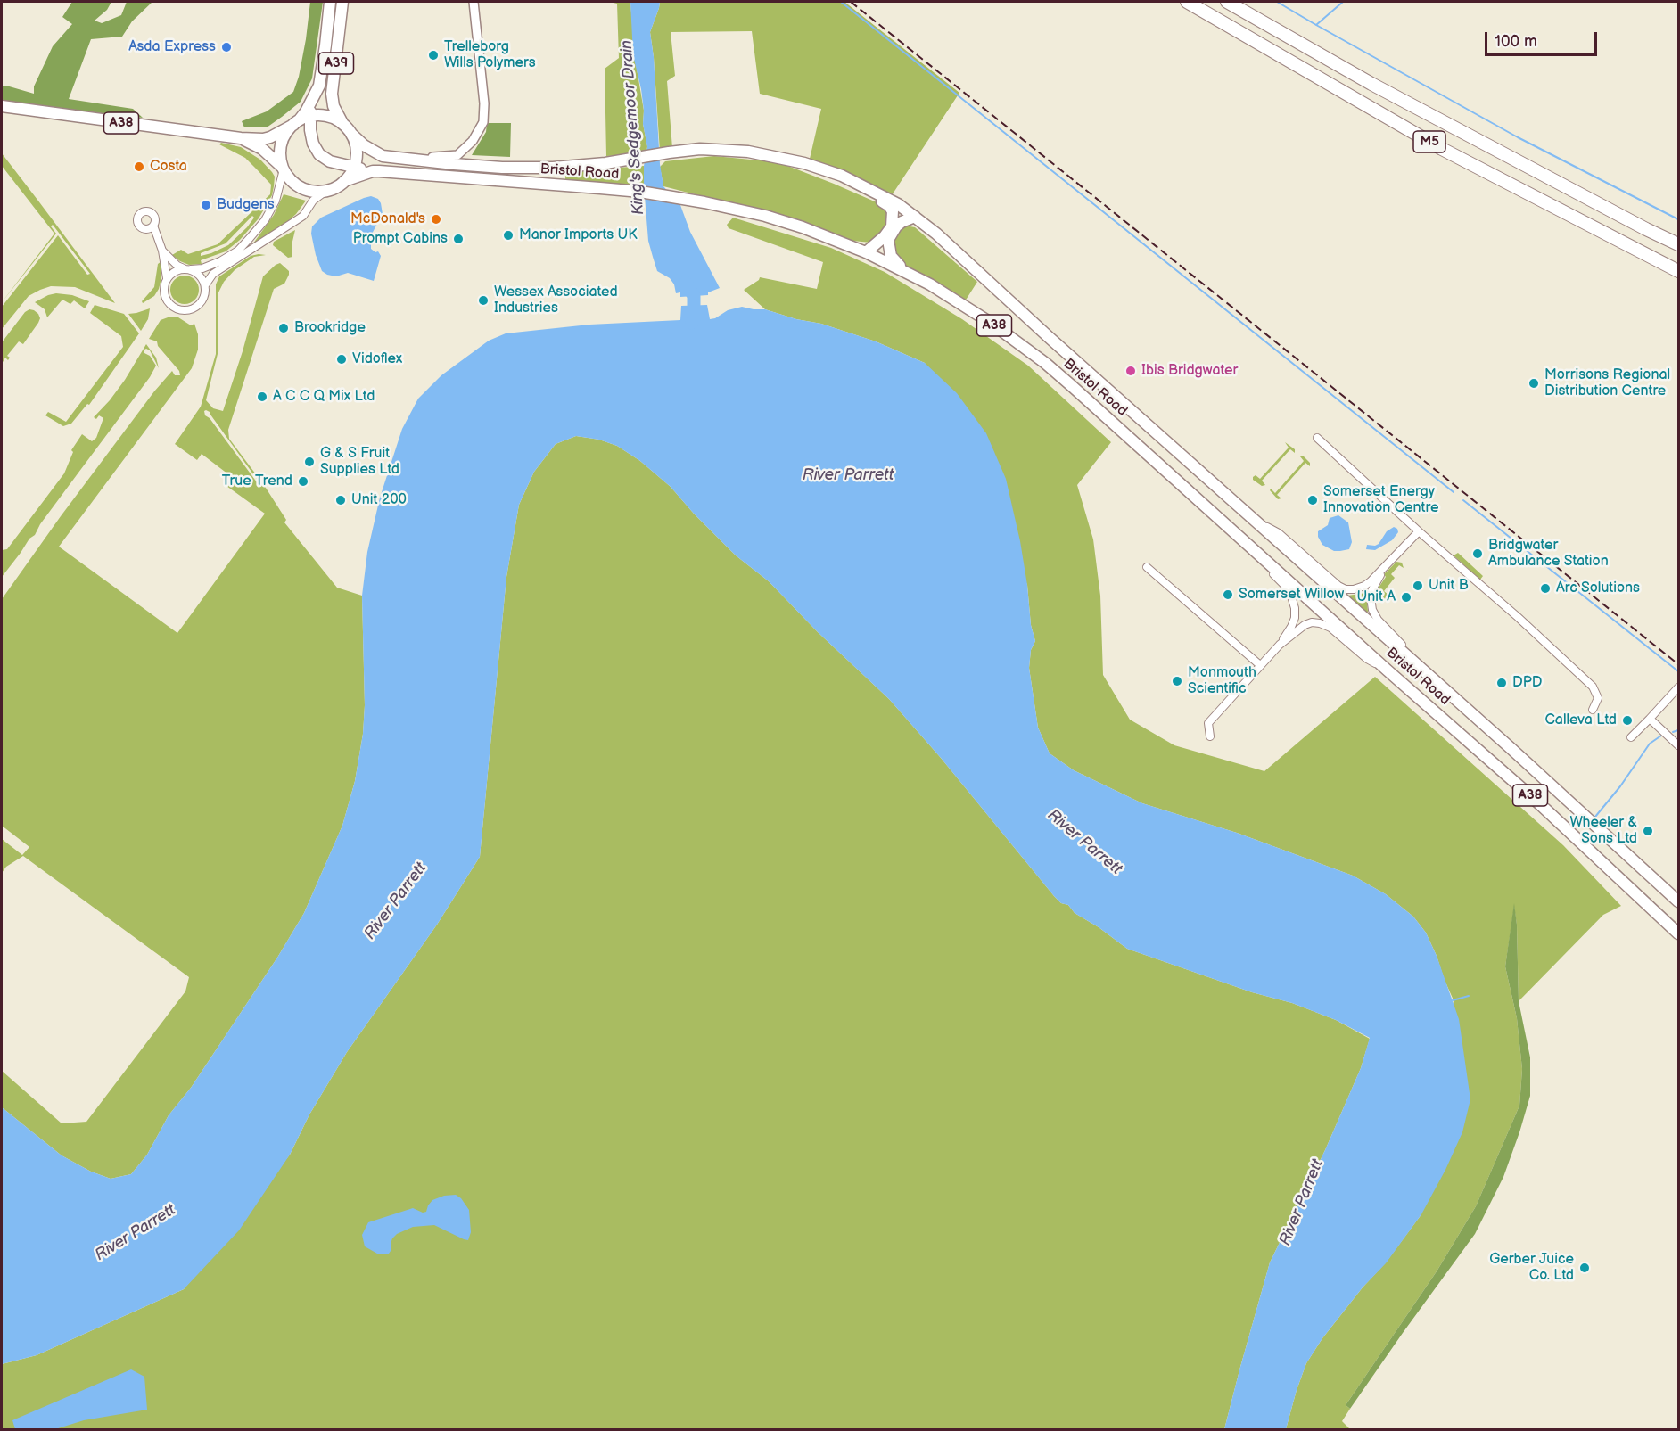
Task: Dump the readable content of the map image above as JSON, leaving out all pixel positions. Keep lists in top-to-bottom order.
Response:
{
  "streets": {
    "highway": ["M5"],
    "main road": ["A39", "A38", "Bristol Road"]
  },
  "crossings": [
    ["A39", "A38"],
    ["A38", "Bristol Road"]
  ],
  "water": ["King's Sedgemoor Drain", "River Parrett"],
  "places": [
    "Asda Express",
    "Trelleborg Wills Polymers",
    "Costa",
    "Budgens",
    "McDonald's",
    "Manor Imports UK",
    "Prompt Cabins",
    "Wessex Associated Industries",
    "Brookridge",
    "Vidoflex",
    "Ibis Bridgwater",
    "Morrisons Regional Distribution Centre",
    "A C C Q Mix Ltd",
    "G & S Fruit Supplies Ltd",
    "True Trend",
    "Unit 200",
    "Somerset Energy Innovation Centre",
    "Bridgwater Ambulance Station",
    "Unit B",
    "Arc Solutions",
    "Somerset Willow",
    "Unit A",
    "Monmouth Scientific",
    "DPD",
    "Calleva Ltd",
    "Wheeler & Sons Ltd",
    "Gerber Juice Co. Ltd"
  ],
  "scale_bar": "100 m"
}
